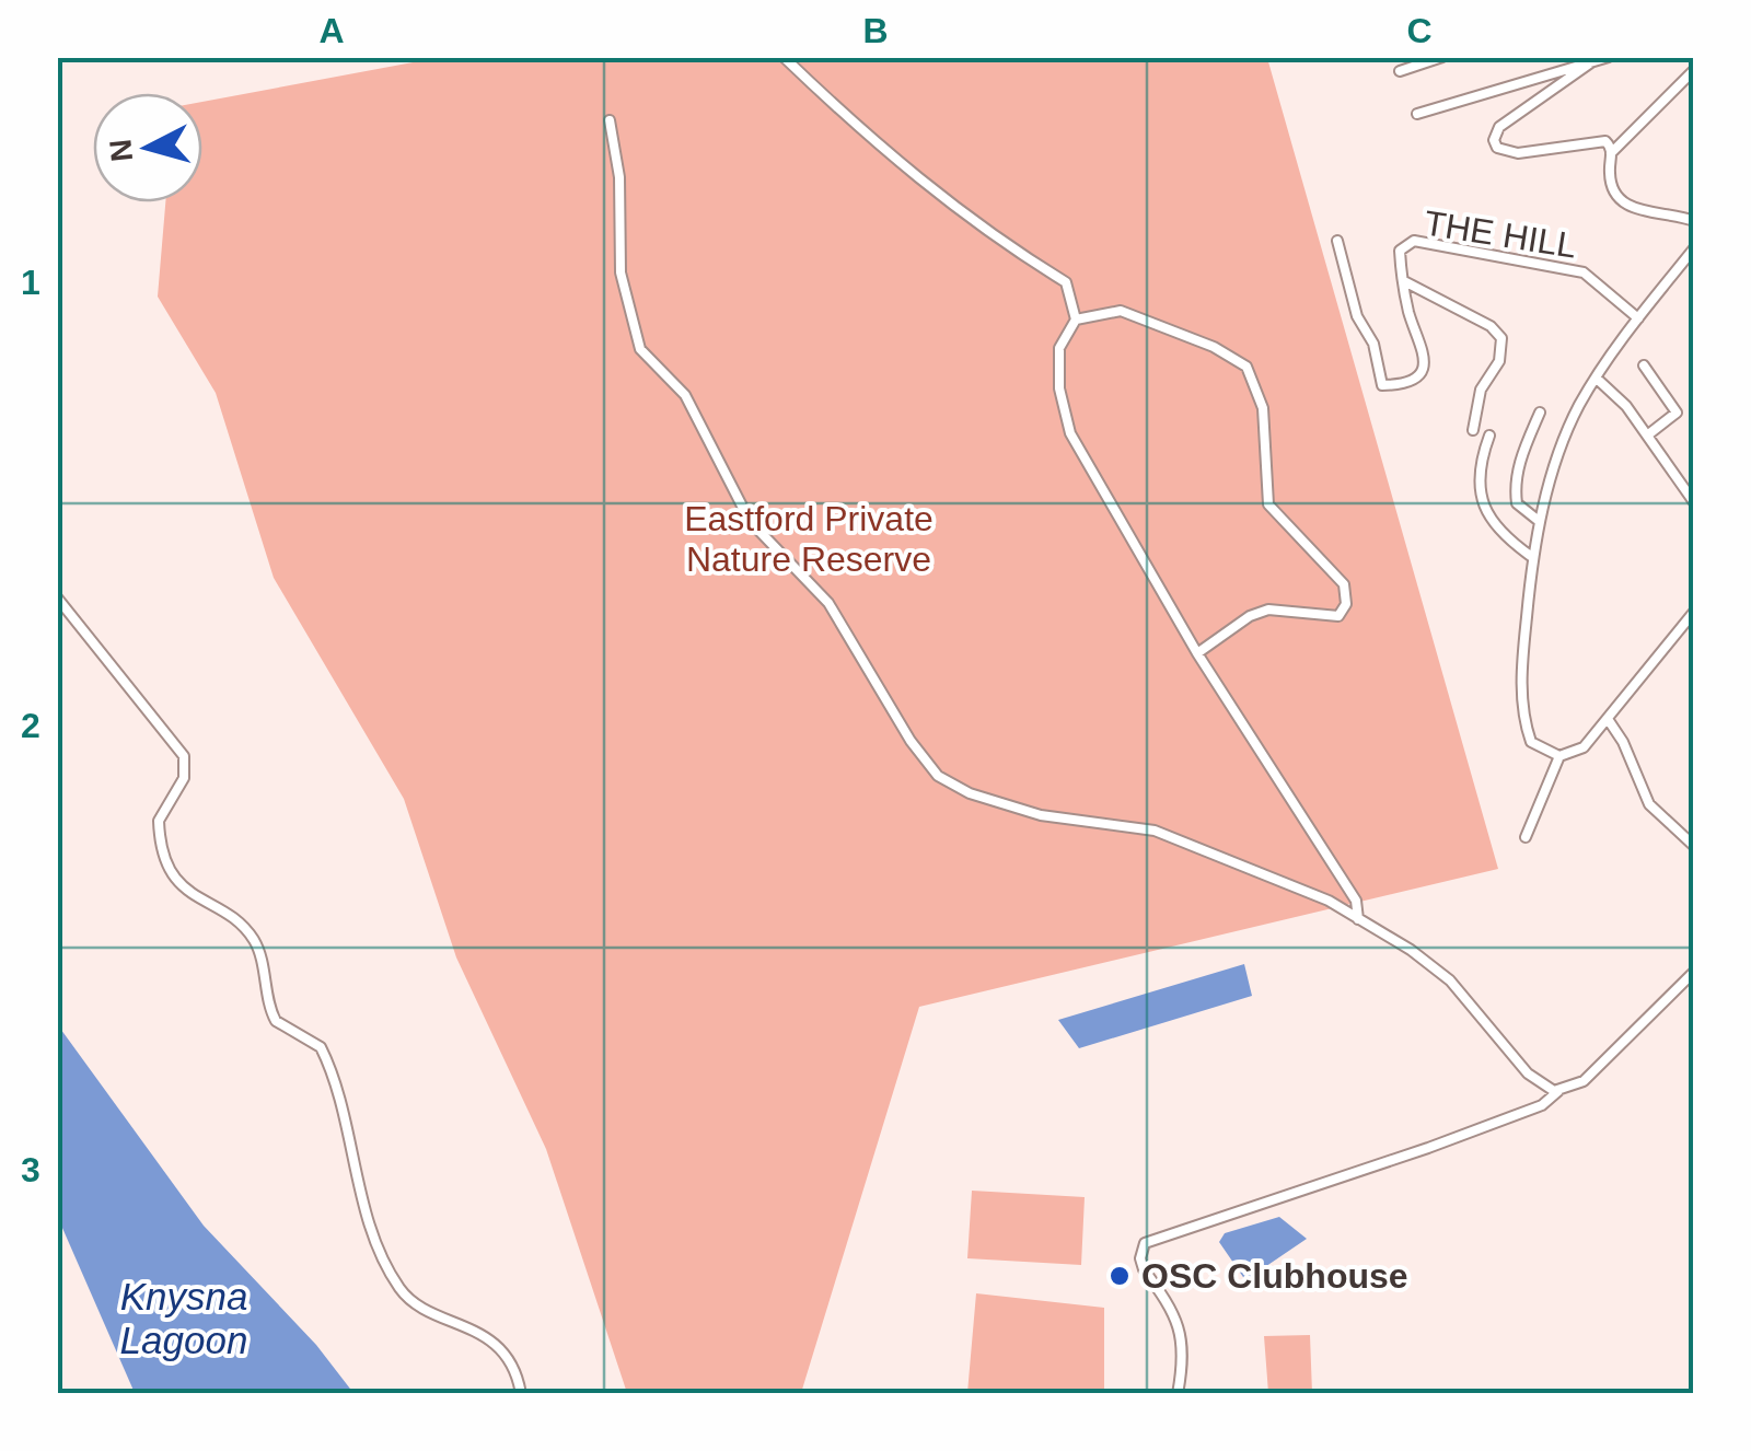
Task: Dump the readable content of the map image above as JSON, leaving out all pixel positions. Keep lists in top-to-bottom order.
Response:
{
  "streets": {
    "street": ["THE HILL"]
  },
  "water": ["Knysna Lagoon"],
  "parks": ["Eastford Private Nature Reserve"],
  "places": ["OSC Clubhouse"],
  "north": "left",
  "grid": {
    "columns": ["A", "B", "C"],
    "rows": ["1", "2", "3"]
  }
}
